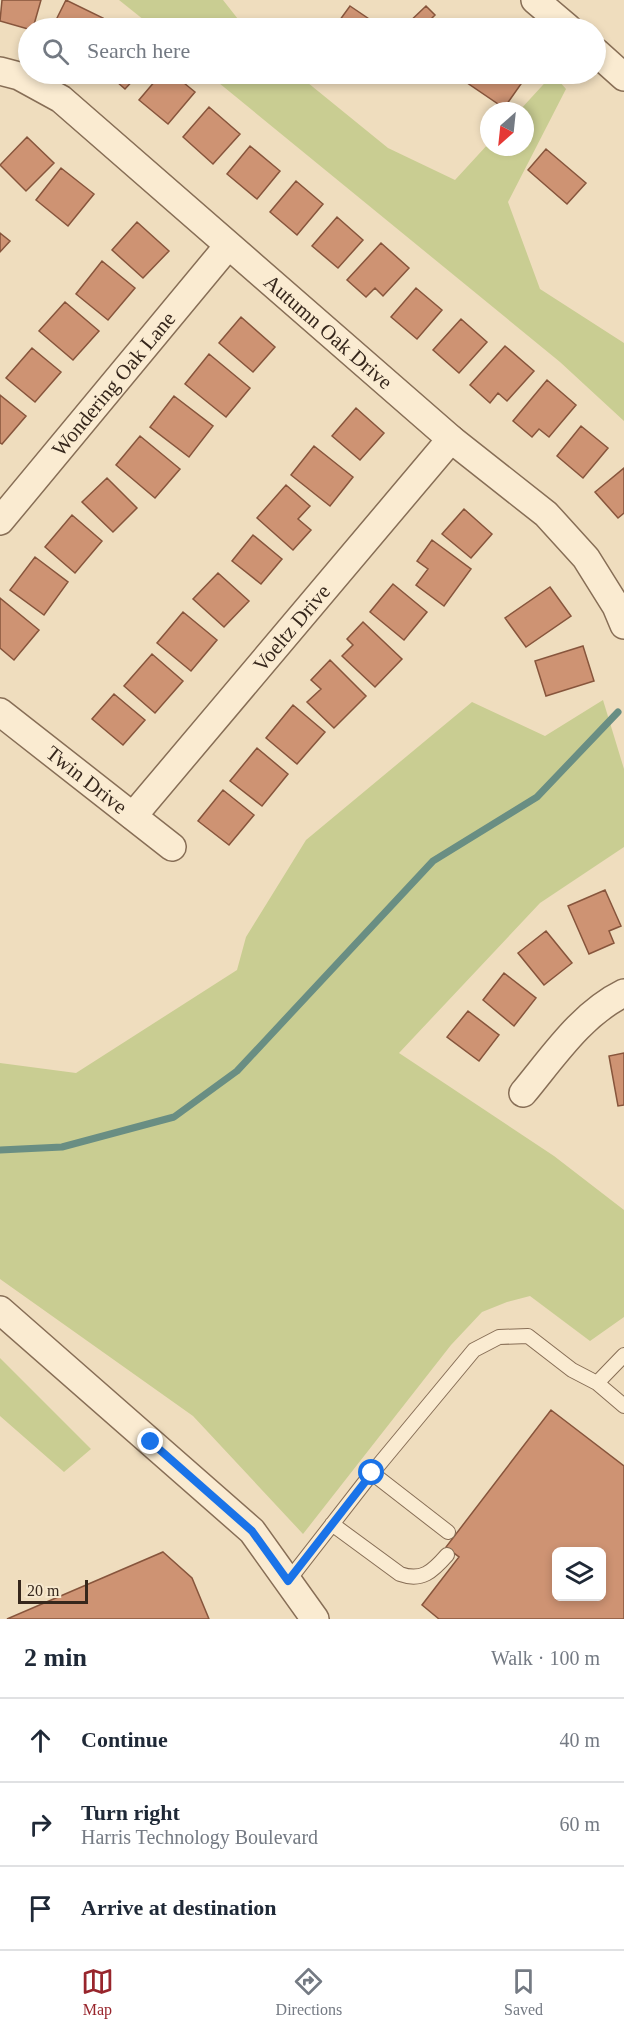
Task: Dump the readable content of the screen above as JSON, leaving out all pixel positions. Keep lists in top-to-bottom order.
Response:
{
  "streets": {
    "street": [
      "Autumn Oak Drive",
      "Wondering Oak Lane",
      "Voeltz Drive",
      "Twin Drive"
    ]
  },
  "crossings": [
    ["Autumn Oak Drive", "Wondering Oak Lane"],
    ["Autumn Oak Drive", "Voeltz Drive"],
    ["Voeltz Drive", "Twin Drive"]
  ],
  "scale_bar": "20 m",
  "north": "bottom left",
  "page": {
    "search": "Search here",
    "scale": "20 m",
    "heading": ["2 min", "Walk · 100 m"],
    "list": [
      ["Continue", "40 m"],
      ["Turn right", "Harris Technology Boulevard", "60 m"],
      "Arrive at destination"
    ],
    "nav": ["Map", "Directions", "Saved"]
  }
}
